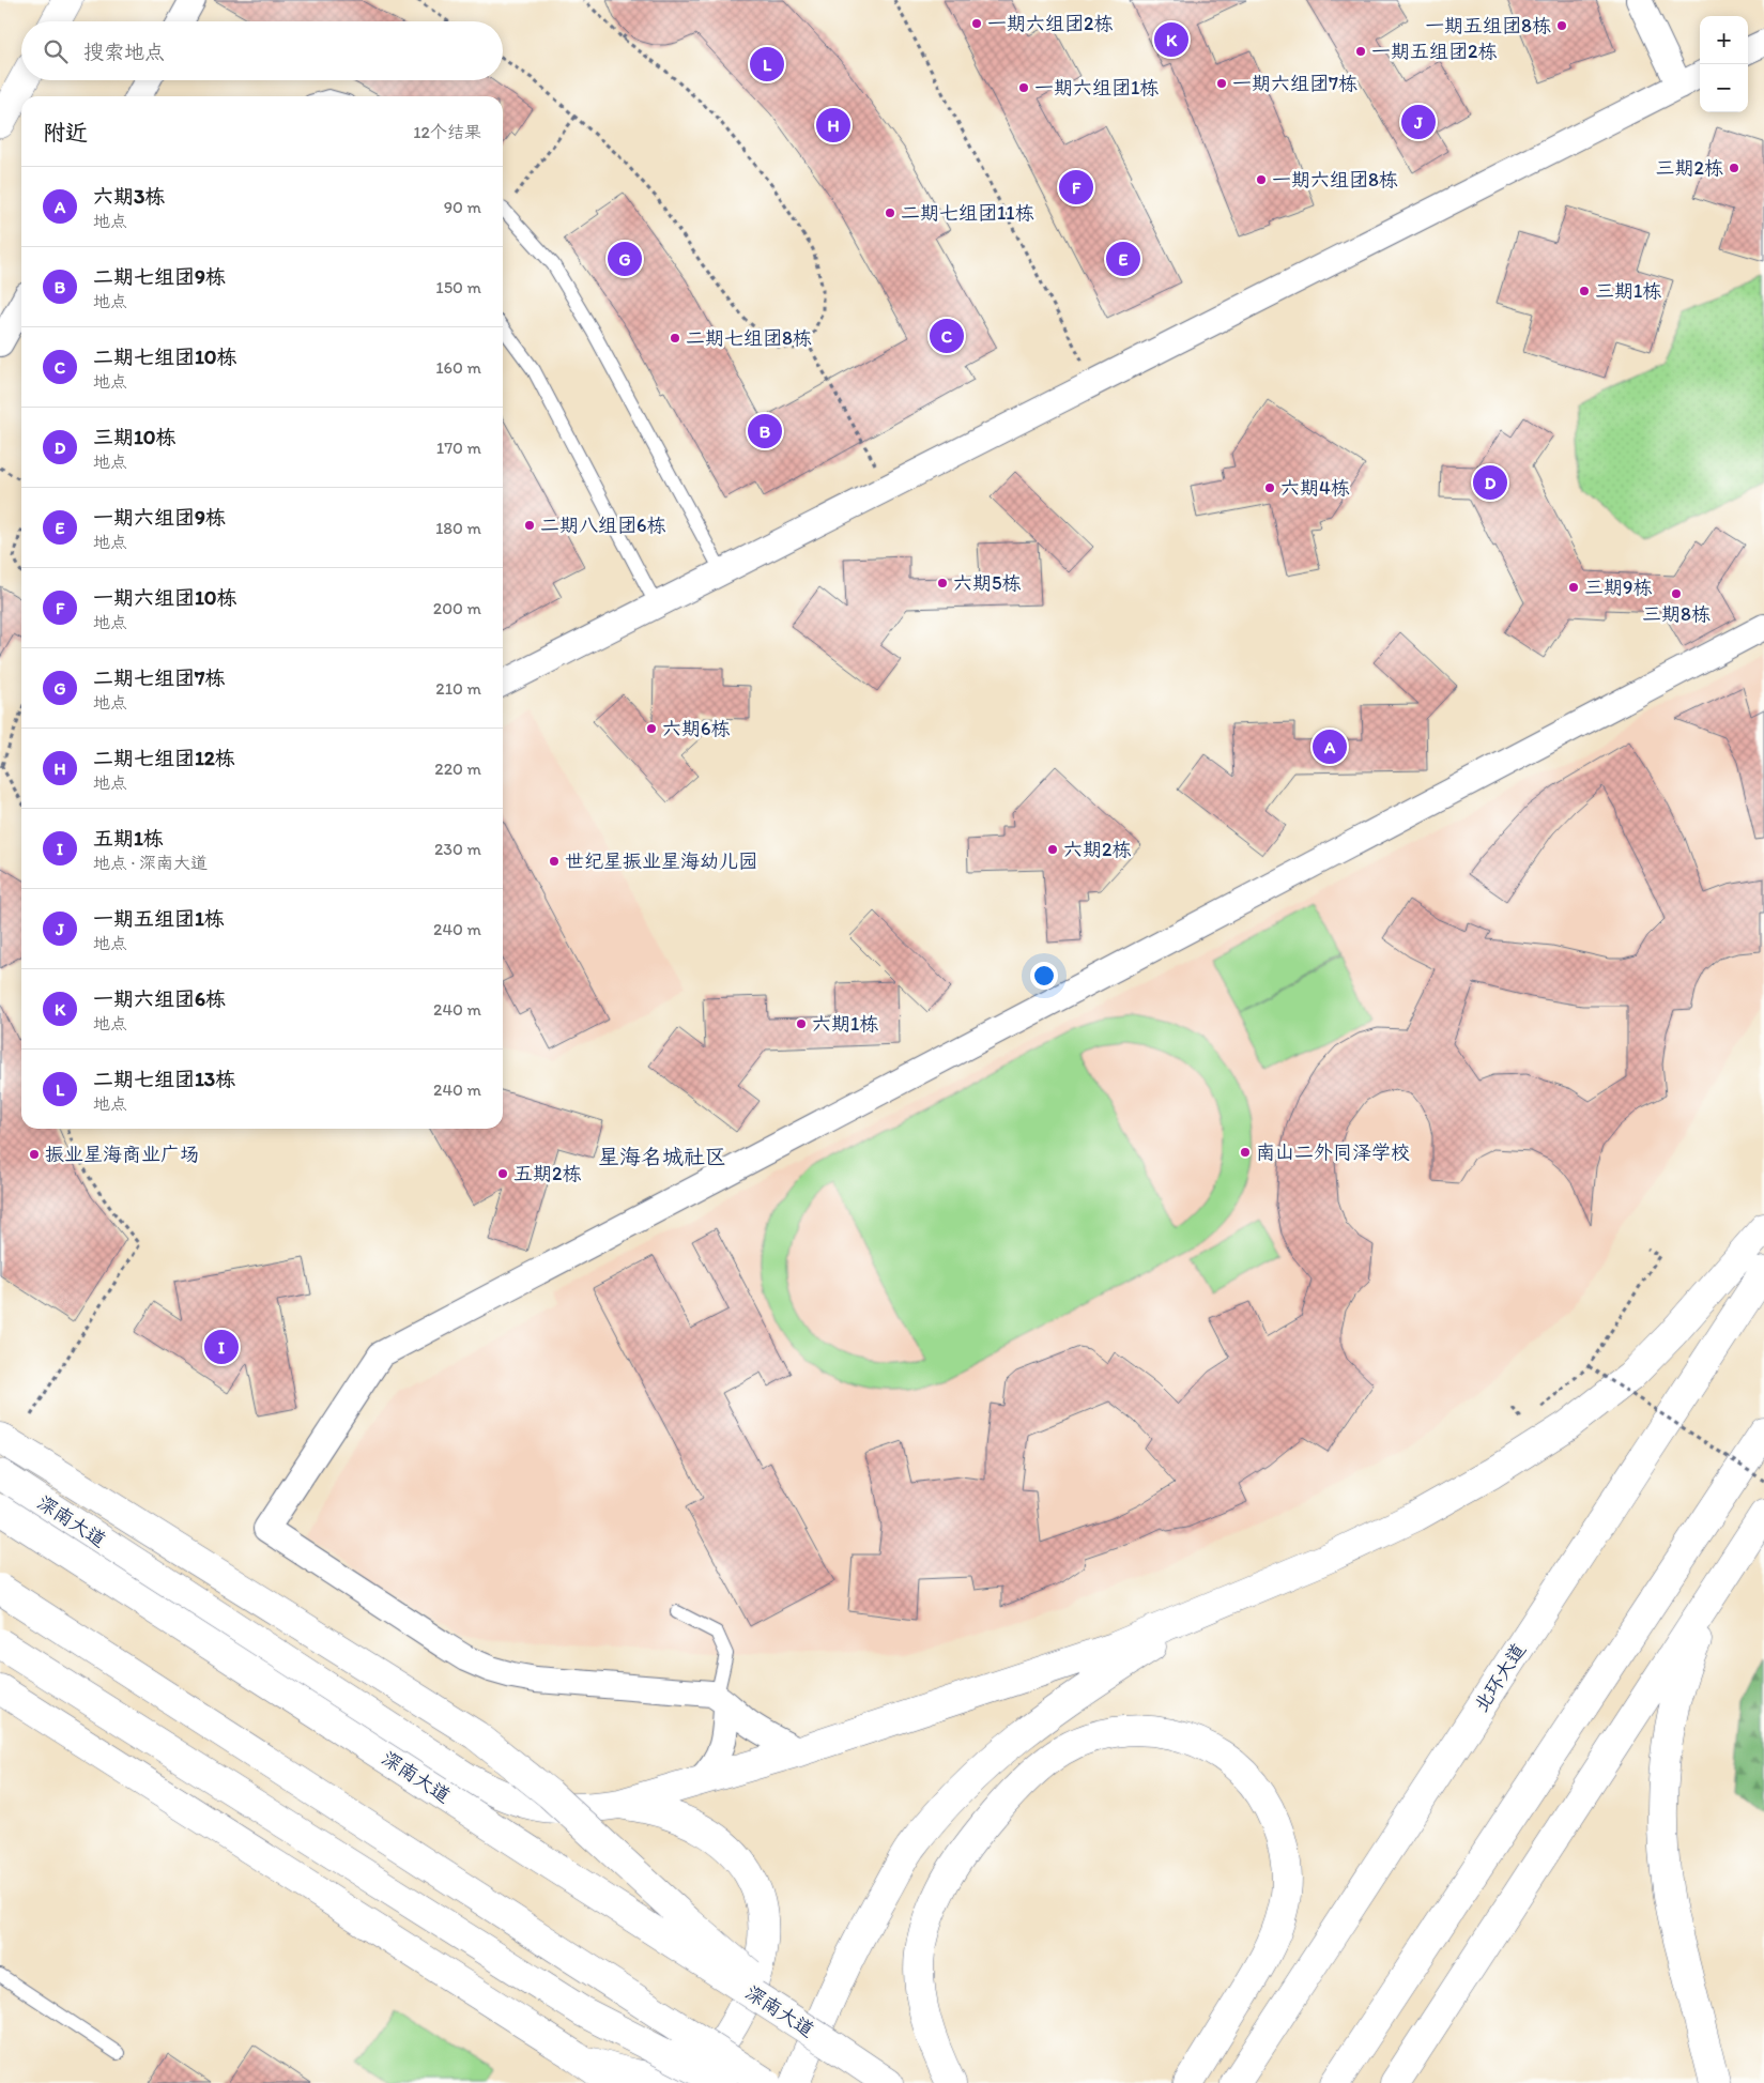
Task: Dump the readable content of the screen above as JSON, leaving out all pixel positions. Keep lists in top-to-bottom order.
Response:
{
  "streets": {
    "main road": ["深南大道", "北环大道"]
  },
  "districts": ["星海名城社区"],
  "places": [
    "一期六组团2栋",
    "一期五组团8栋",
    "一期五组团2栋",
    "一期六组团7栋",
    "一期六组团1栋",
    "三期2栋",
    "一期六组团8栋",
    "二期七组团11栋",
    "三期1栋",
    "二期七组团8栋",
    "六期4栋",
    "二期八组团6栋",
    "六期5栋",
    "三期9栋",
    "三期8栋",
    "六期6栋",
    "六期2栋",
    "世纪星振业星海幼儿园",
    "六期1栋",
    "南山二外同泽学校",
    "振业星海商业广场",
    "五期2栋"
  ],
  "page": {
    "map_buttons": ["+", "−"],
    "pins": [
      "K",
      "L",
      "J",
      "H",
      "F",
      "E",
      "G",
      "C",
      "B",
      "D",
      "A",
      "I"
    ],
    "search": "搜索地点",
    "heading": ["附近", "12个结果"],
    "list": [
      {
        "mark": "A",
        "name": "六期3栋",
        "note": "地点",
        "value": "90 m"
      },
      {
        "mark": "B",
        "name": "二期七组团9栋",
        "note": "地点",
        "value": "150 m"
      },
      {
        "mark": "C",
        "name": "二期七组团10栋",
        "note": "地点",
        "value": "160 m"
      },
      {
        "mark": "D",
        "name": "三期10栋",
        "note": "地点",
        "value": "170 m"
      },
      {
        "mark": "E",
        "name": "一期六组团9栋",
        "note": "地点",
        "value": "180 m"
      },
      {
        "mark": "F",
        "name": "一期六组团10栋",
        "note": "地点",
        "value": "200 m"
      },
      {
        "mark": "G",
        "name": "二期七组团7栋",
        "note": "地点",
        "value": "210 m"
      },
      {
        "mark": "H",
        "name": "二期七组团12栋",
        "note": "地点",
        "value": "220 m"
      },
      {
        "mark": "I",
        "name": "五期1栋",
        "note": "地点 · 深南大道",
        "value": "230 m"
      },
      {
        "mark": "J",
        "name": "一期五组团1栋",
        "note": "地点",
        "value": "240 m"
      },
      {
        "mark": "K",
        "name": "一期六组团6栋",
        "note": "地点",
        "value": "240 m"
      },
      {
        "mark": "L",
        "name": "二期七组团13栋",
        "note": "地点",
        "value": "240 m"
      }
    ]
  }
}
